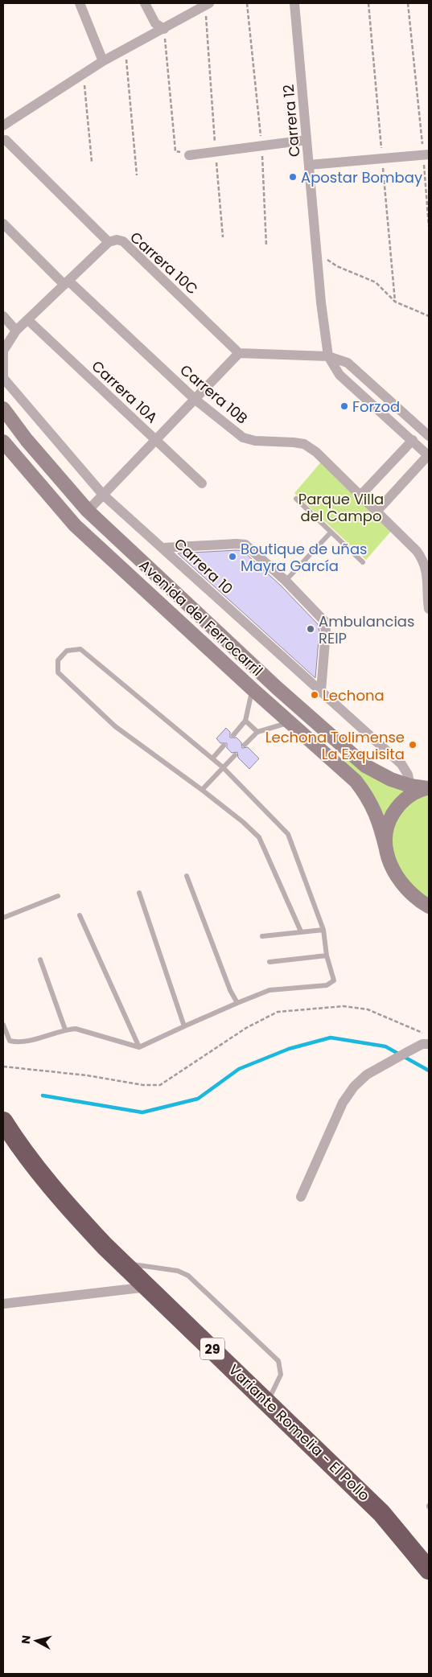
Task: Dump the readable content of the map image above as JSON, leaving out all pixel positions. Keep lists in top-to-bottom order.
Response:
{
  "streets": {
    "highway": ["29", "Variante Romelia - El Pollo"],
    "main road": ["Avenida del Ferrocarril"],
    "street": [
      "Carrera 12",
      "Carrera 10C",
      "Carrera 10A",
      "Carrera 10B",
      "Carrera 10"
    ]
  },
  "crossings": [
    ["Carrera 10", "Avenida del Ferrocarril"]
  ],
  "parks": ["Parque Villa del Campo"],
  "places": [
    "Apostar Bombay",
    "Forzod",
    "Boutique de uñas Mayra García",
    "Ambulancias REIP",
    "Lechona",
    "Lechona Tolimense La Exquisita"
  ],
  "north": "left"
}
